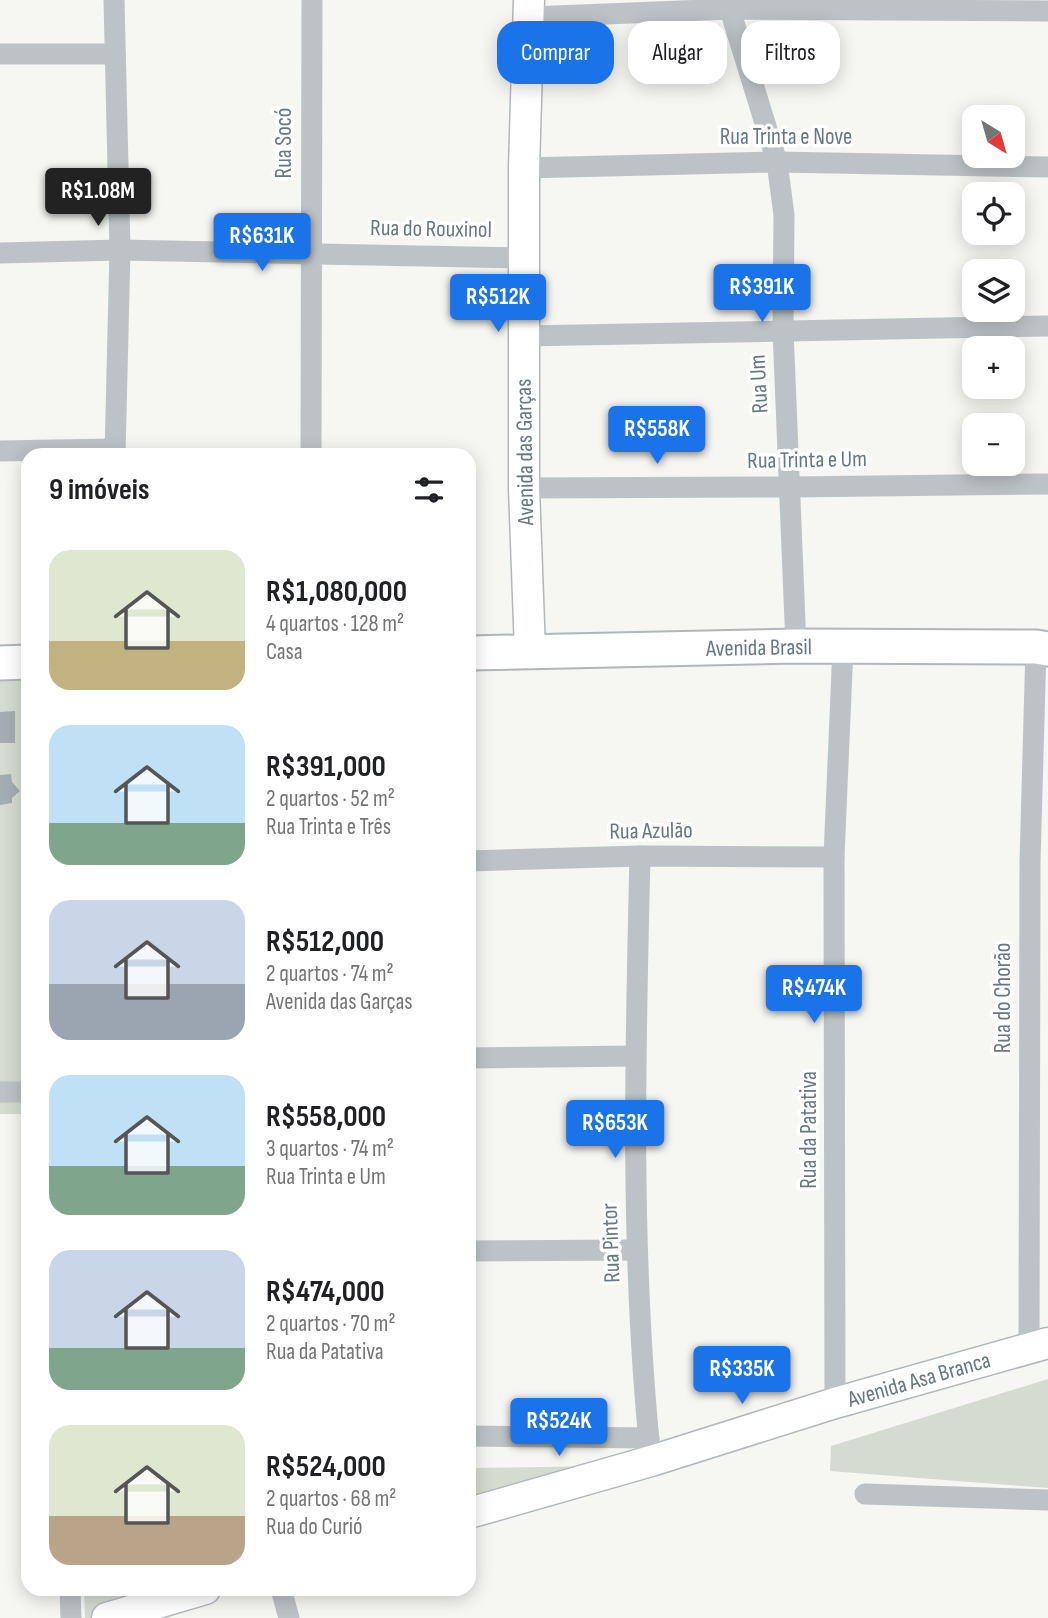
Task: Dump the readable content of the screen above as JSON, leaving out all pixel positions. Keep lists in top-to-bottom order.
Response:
{
  "streets": {
    "main road": ["Avenida Brasil"],
    "street": [
      "Rua Trinta e Nove",
      "Rua Socó",
      "Rua do Rouxinol",
      "Rua Um",
      "Avenida das Garças",
      "Rua Trinta e Um",
      "Rua Azulão",
      "Rua do Chorão",
      "Rua da Patativa",
      "Rua Pintor",
      "Avenida Asa Branca"
    ]
  },
  "crossings": [
    ["Rua Trinta e Nove", "Rua Um"],
    ["Rua Trinta e Nove", "Avenida das Garças"],
    ["Rua Socó", "Rua do Rouxinol"],
    ["Rua do Rouxinol", "Avenida das Garças"],
    ["Rua Um", "Rua Trinta e Um"],
    ["Rua Um", "Avenida Brasil"],
    ["Avenida das Garças", "Rua Trinta e Um"],
    ["Avenida das Garças", "Avenida Brasil"],
    ["Avenida Brasil", "Rua do Chorão"],
    ["Avenida Brasil", "Rua da Patativa"],
    ["Rua Azulão", "Rua da Patativa"],
    ["Rua Azulão", "Rua Pintor"],
    ["Rua do Chorão", "Avenida Asa Branca"],
    ["Rua da Patativa", "Avenida Asa Branca"],
    ["Rua Pintor", "Avenida Asa Branca"]
  ],
  "north": "bottom right",
  "page": {
    "chip": ["Comprar", "Alugar", "Filtros"],
    "map_buttons": ["+", "−"],
    "price": [
      "R$1.08M",
      "R$631K",
      "R$391K",
      "R$512K",
      "R$558K",
      "R$474K",
      "R$653K",
      "R$335K",
      "R$524K"
    ],
    "heading": "9 imóveis",
    "list": [
      {
        "name": "R$1,080,000",
        "note": "4 quartos · 128 m² · Casa"
      },
      {
        "name": "R$391,000",
        "note": "2 quartos · 52 m² · Rua Trinta e Três"
      },
      {
        "name": "R$512,000",
        "note": "2 quartos · 74 m² · Avenida das Garças"
      },
      {
        "name": "R$558,000",
        "note": "3 quartos · 74 m² · Rua Trinta e Um"
      },
      {
        "name": "R$474,000",
        "note": "2 quartos · 70 m² · Rua da Patativa"
      },
      {
        "name": "R$524,000",
        "note": "2 quartos · 68 m² · Rua do Curió"
      }
    ]
  }
}
